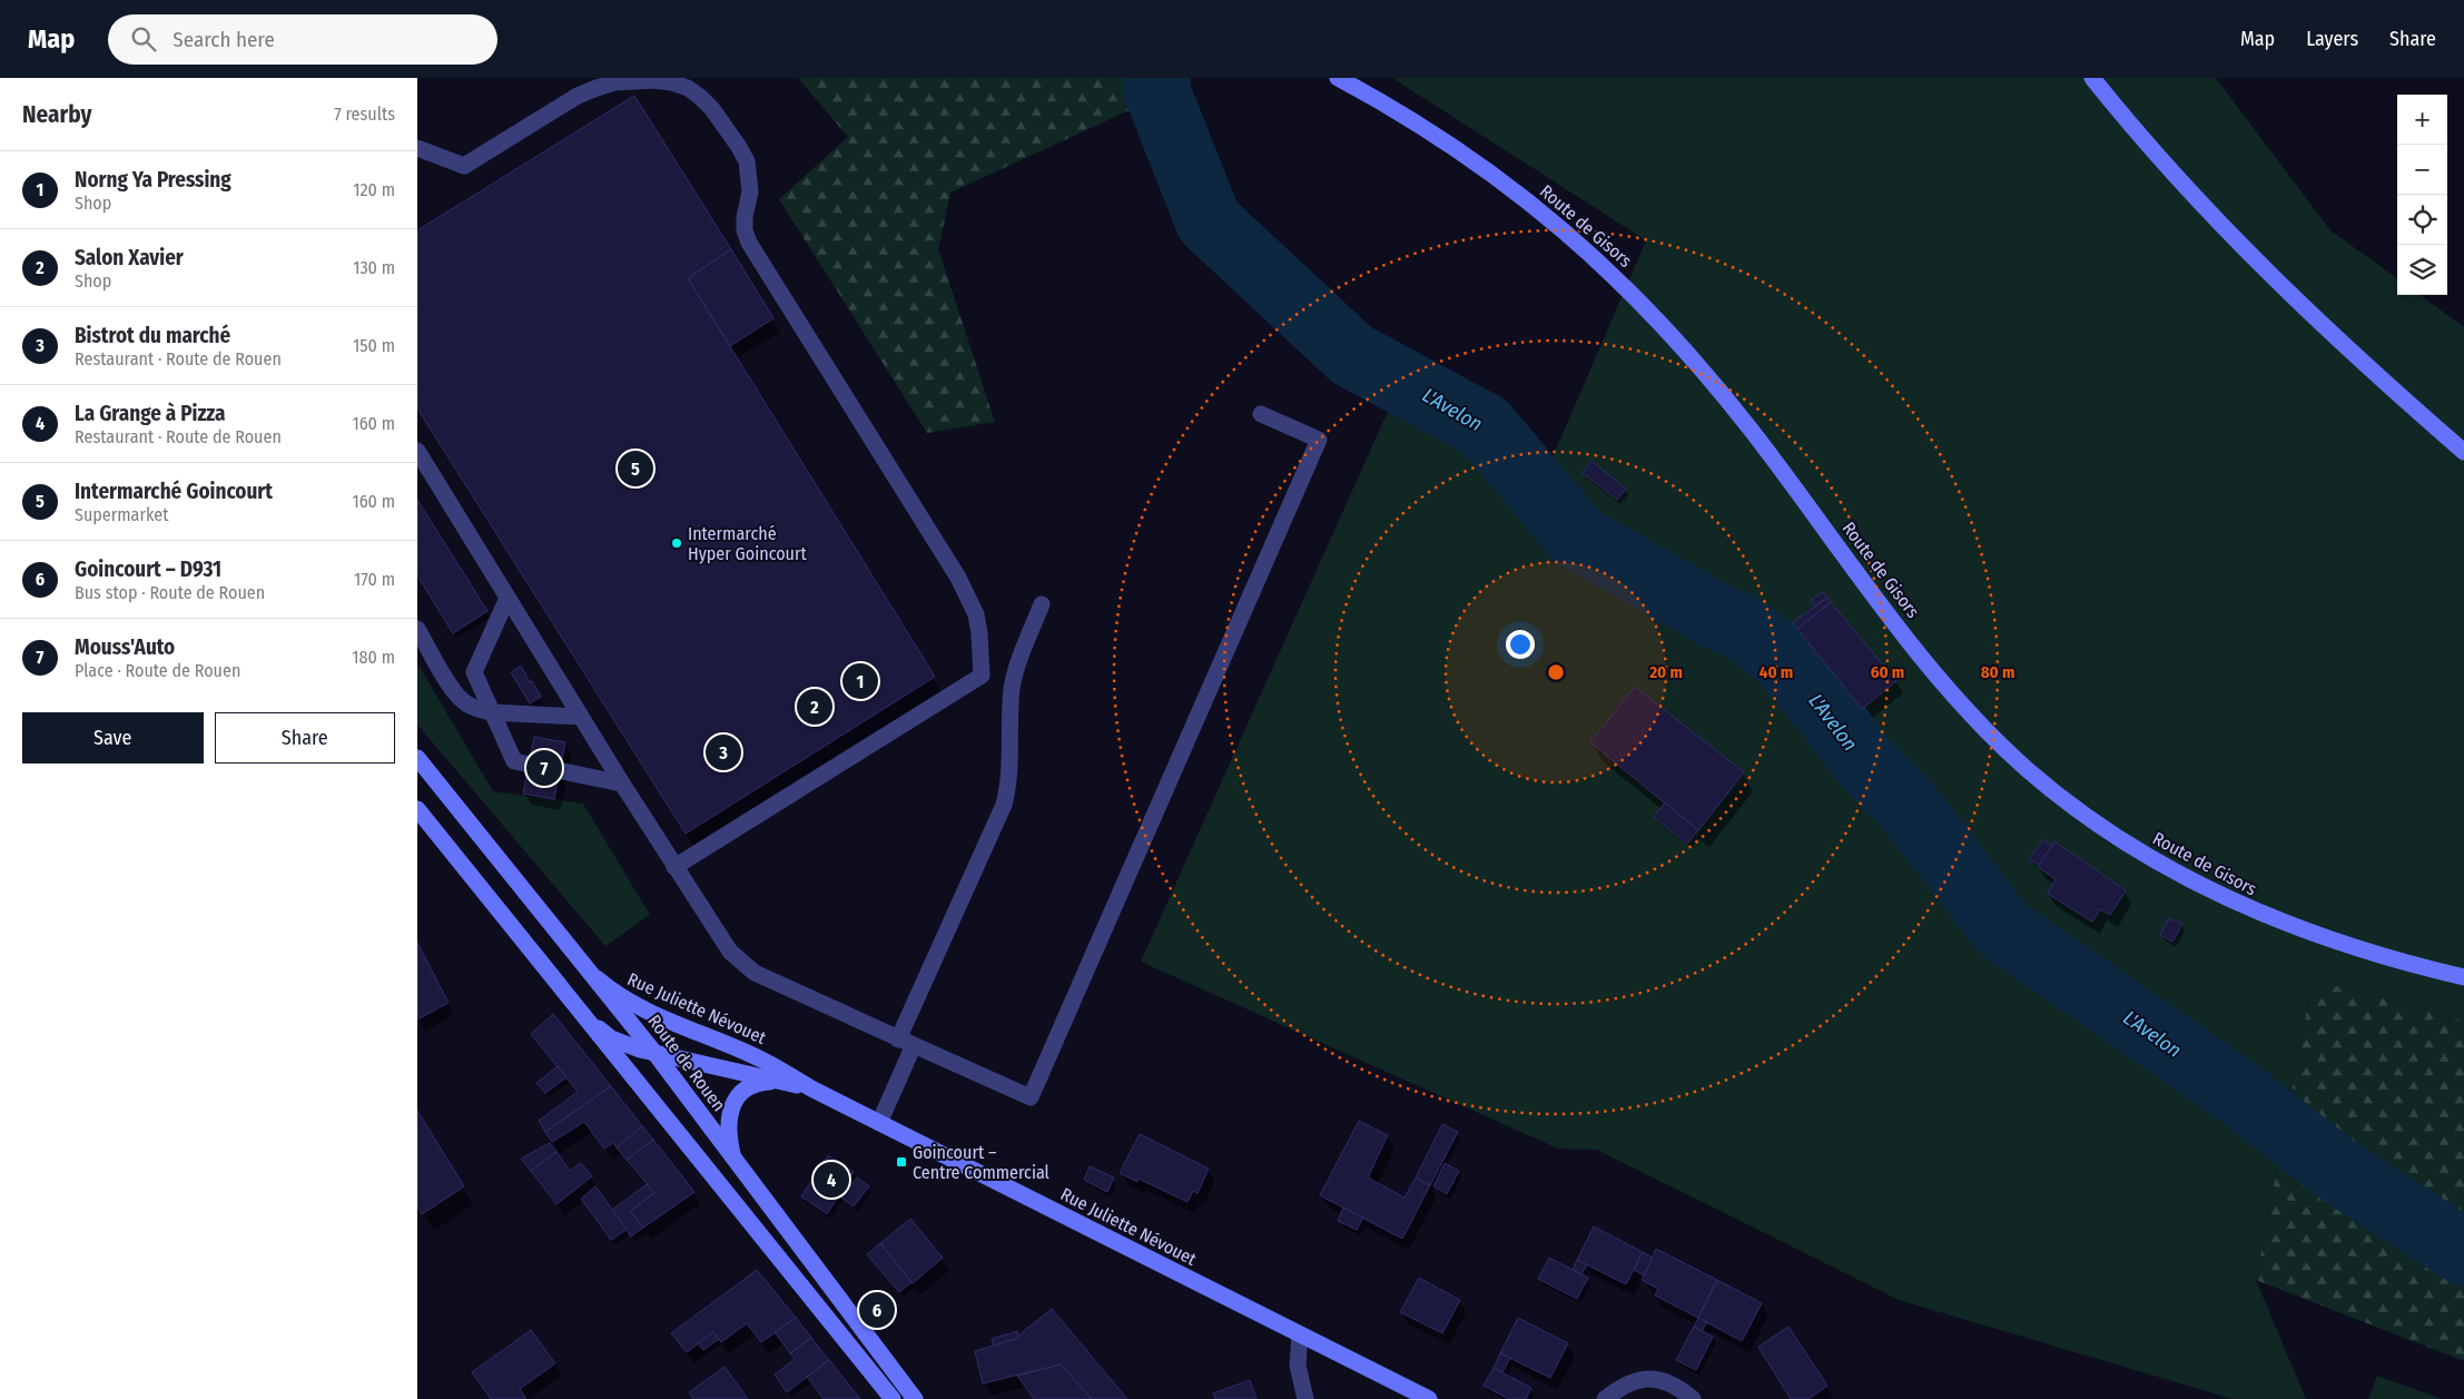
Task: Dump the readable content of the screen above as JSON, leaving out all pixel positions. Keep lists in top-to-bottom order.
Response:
{
  "streets": {
    "main road": ["Route de Gisors", "Rue Juliette Névouet", "Route de Rouen"]
  },
  "crossings": [
    ["Rue Juliette Névouet", "Route de Rouen"]
  ],
  "water": ["L'Avelon"],
  "places": {
    "other": ["Intermarché Hyper Goincourt"],
    "transit": ["Goincourt – Centre Commercial"]
  },
  "page": {
    "header": "Map",
    "search": "Search here",
    "nav": ["Map", "Layers", "Share"],
    "heading": ["Nearby", "7 results"],
    "map_buttons": ["+", "−"],
    "list": [
      {
        "mark": "1",
        "name": "Norng Ya Pressing",
        "note": "Shop",
        "value": "120 m"
      },
      {
        "mark": "2",
        "name": "Salon Xavier",
        "note": "Shop",
        "value": "130 m"
      },
      {
        "mark": "3",
        "name": "Bistrot du marché",
        "note": "Restaurant · Route de Rouen",
        "value": "150 m"
      },
      {
        "mark": "4",
        "name": "La Grange à Pizza",
        "note": "Restaurant · Route de Rouen",
        "value": "160 m"
      },
      {
        "mark": "5",
        "name": "Intermarché Goincourt",
        "note": "Supermarket",
        "value": "160 m"
      },
      {
        "mark": "6",
        "name": "Goincourt – D931",
        "note": "Bus stop · Route de Rouen",
        "value": "170 m"
      },
      {
        "mark": "7",
        "name": "Mouss'Auto",
        "note": "Place · Route de Rouen",
        "value": "180 m"
      }
    ],
    "pins": [
      "5",
      "1",
      "2",
      "3",
      "7",
      "4",
      "6"
    ],
    "buttons": ["Save", "Share"]
  },
  "rings": [
    "20 m",
    "40 m",
    "60 m",
    "80 m"
  ]
}
